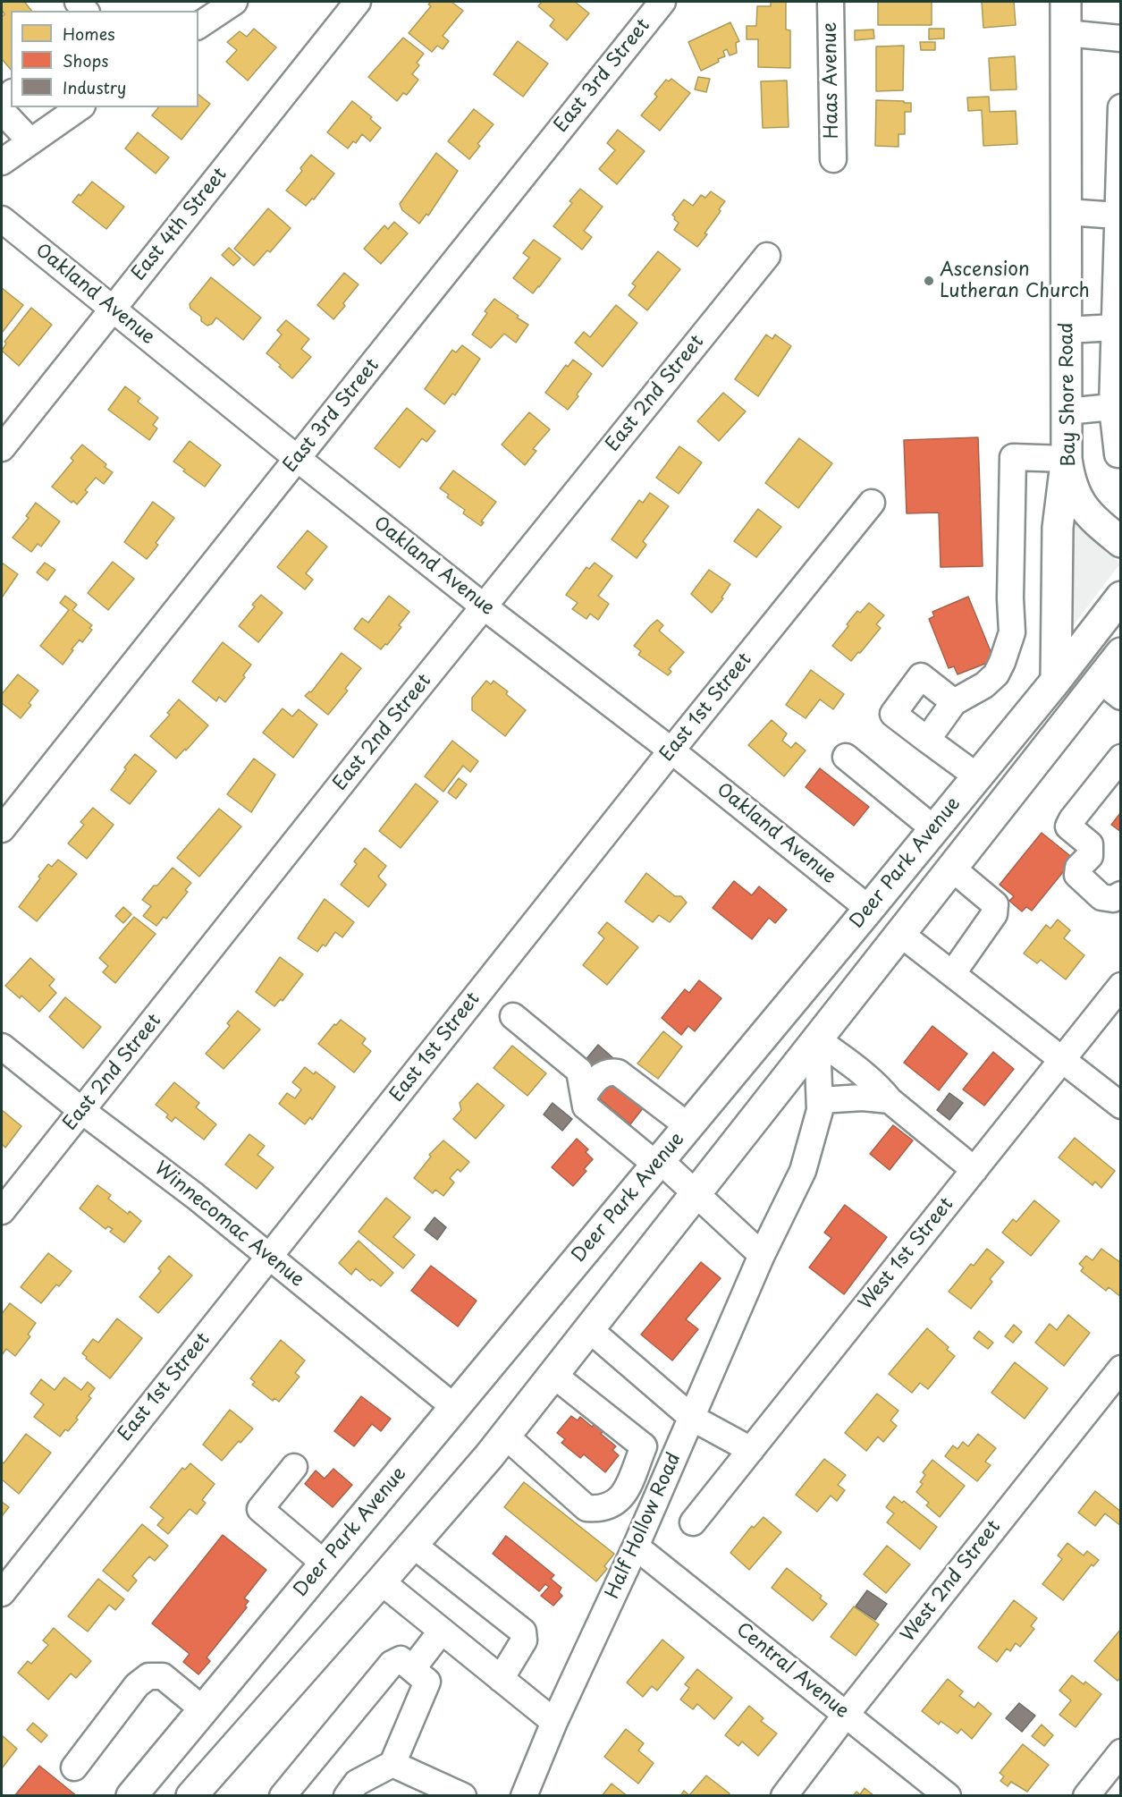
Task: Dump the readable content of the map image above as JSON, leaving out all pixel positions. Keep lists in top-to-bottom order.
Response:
{
  "streets": {
    "main road": ["Bay Shore Road", "Deer Park Avenue"],
    "street": [
      "East 3rd Street",
      "Haas Avenue",
      "East 4th Street",
      "Oakland Avenue",
      "East 2nd Street",
      "East 1st Street",
      "Winnecomac Avenue",
      "West 1st Street",
      "Half Hollow Road",
      "West 2nd Street",
      "Central Avenue"
    ]
  },
  "crossings": [
    ["East 3rd Street", "Oakland Avenue"],
    ["East 4th Street", "Oakland Avenue"],
    ["Oakland Avenue", "East 2nd Street"],
    ["Oakland Avenue", "East 1st Street"],
    ["Oakland Avenue", "Deer Park Avenue"],
    ["East 2nd Street", "Winnecomac Avenue"],
    ["East 1st Street", "Winnecomac Avenue"],
    ["Deer Park Avenue", "Winnecomac Avenue"],
    ["Deer Park Avenue", "Half Hollow Road"],
    ["Half Hollow Road", "Central Avenue"],
    ["West 2nd Street", "Central Avenue"]
  ],
  "places": ["Ascension Lutheran Church"],
  "legend": ["Homes", "Shops", "Industry"]
}
